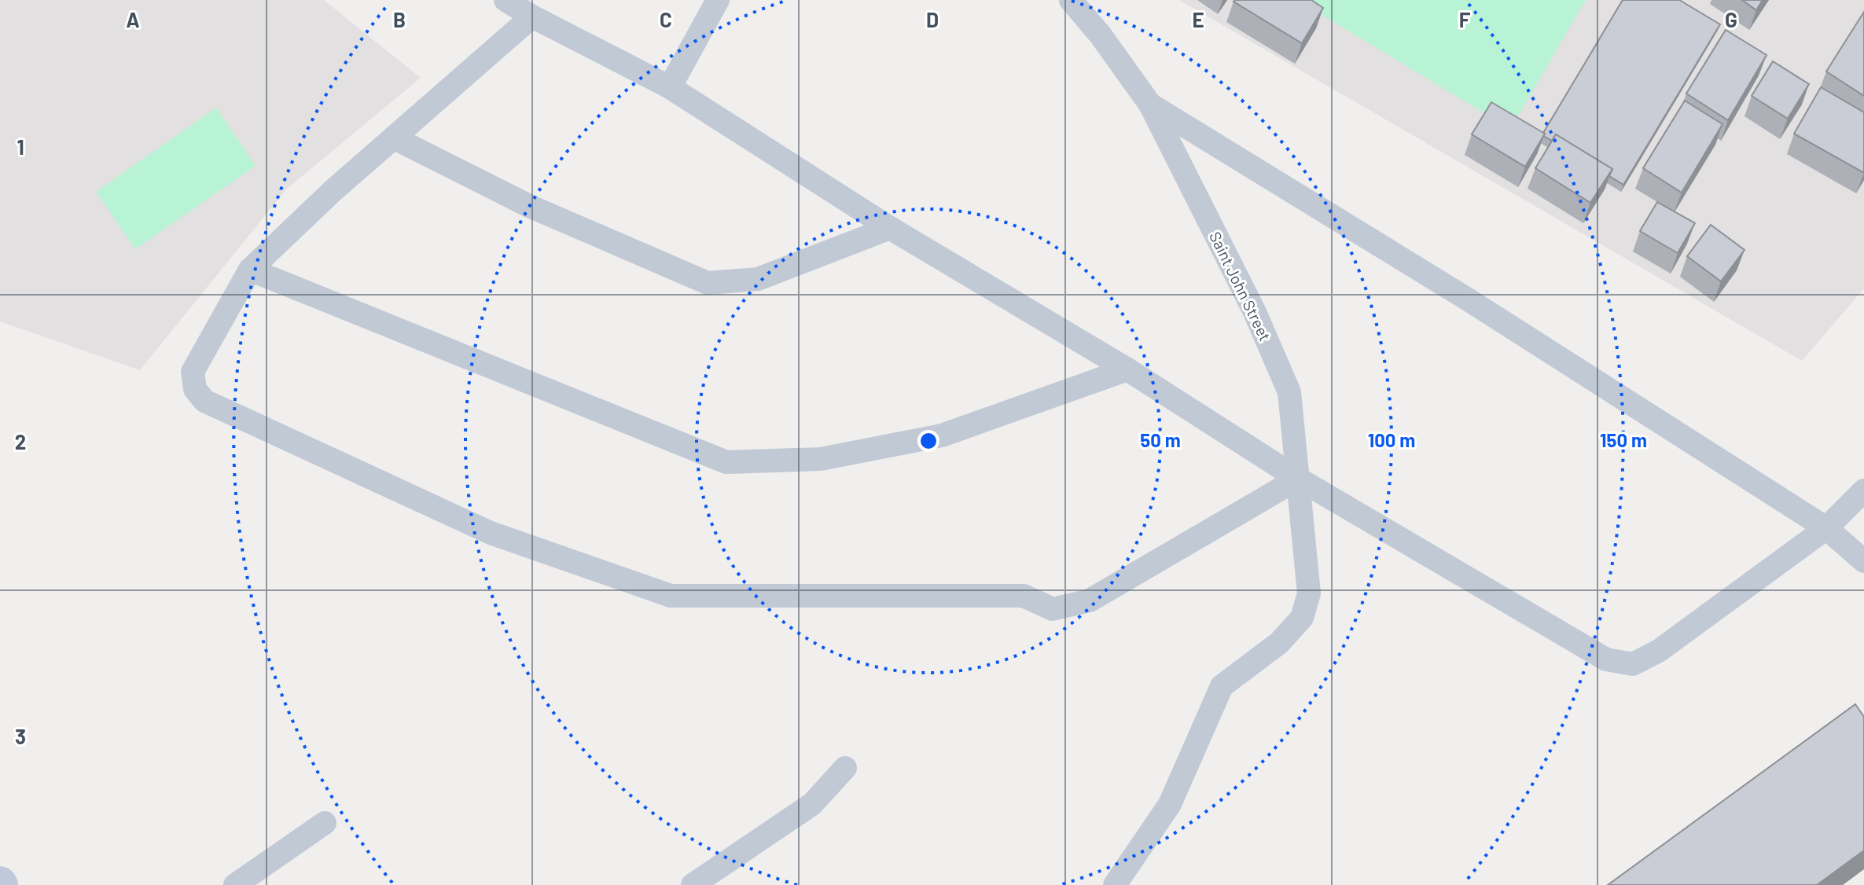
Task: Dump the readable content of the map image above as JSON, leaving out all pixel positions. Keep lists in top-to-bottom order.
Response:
{
  "streets": {
    "street": ["Saint John Street"]
  },
  "grid": {
    "columns": [
      "A",
      "B",
      "C",
      "D",
      "E",
      "F",
      "G"
    ],
    "rows": ["1", "2", "3"]
  },
  "rings": ["50 m", "100 m", "150 m"]
}
